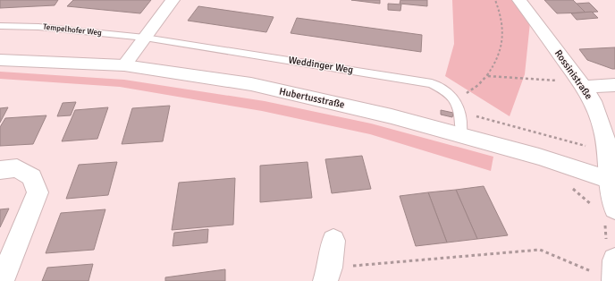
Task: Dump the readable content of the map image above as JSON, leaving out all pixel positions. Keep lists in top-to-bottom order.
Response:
{
  "streets": {
    "street": ["Rossinistraße", "Hubertusstraße"],
    "lane": ["Tempelhofer Weg", "Weddinger Weg"]
  },
  "crossings": [
    ["Tempelhofer Weg", "Weddinger Weg"],
    ["Weddinger Weg", "Hubertusstraße"],
    ["Rossinistraße", "Hubertusstraße"]
  ]
}
